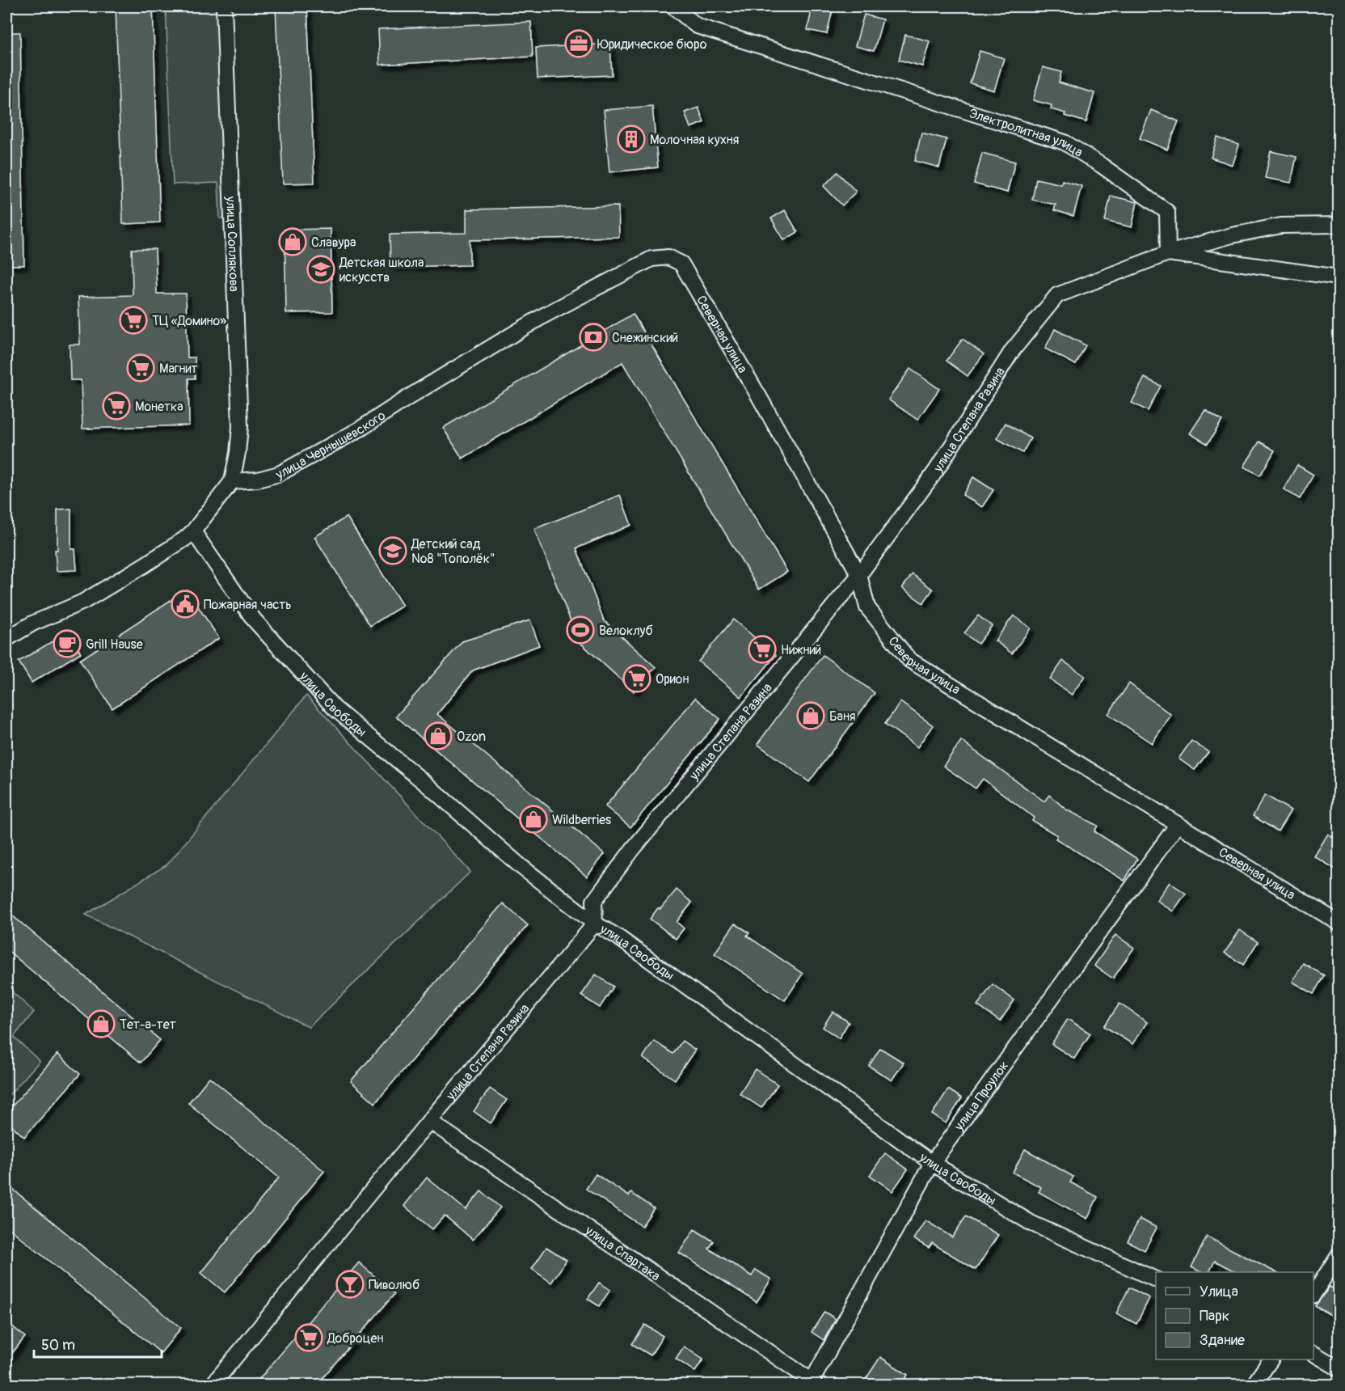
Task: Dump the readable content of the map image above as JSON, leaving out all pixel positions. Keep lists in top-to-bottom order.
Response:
{
  "streets": {
    "street": [
      "Электролитная улица",
      "улица Соплякова",
      "Северная улица",
      "улица Степана Разина",
      "улица Чернышевского",
      "улица Свободы",
      "улица Проулок",
      "улица Спартака"
    ]
  },
  "crossings": [
    ["Электролитная улица", "улица Степана Разина"],
    ["улица Соплякова", "улица Чернышевского"],
    ["Северная улица", "улица Степана Разина"],
    ["Северная улица", "улица Чернышевского"],
    ["Северная улица", "улица Проулок"],
    ["улица Степана Разина", "улица Свободы"],
    ["улица Степана Разина", "улица Спартака"],
    ["улица Свободы", "улица Проулок"],
    ["улица Проулок", "улица Спартака"]
  ],
  "places": {
    "office": ["Юридическое бюро"],
    "building": ["Молочная кухня"],
    "shop": [
      "Славура",
      "Баня",
      "Ozon",
      "Wildberries",
      "Тет-а-тет"
    ],
    "school or university": ["Детская школа искусств", "Детский сад №8 \"Тополёк\""],
    "supermarket": [
      "ТЦ «Домино»",
      "Магнит",
      "Монетка",
      "Нижний",
      "Орион",
      "Доброцен"
    ],
    "bank": ["Снежинский"],
    "public building": ["Пожарная часть"],
    "sports": ["Велоклуб"],
    "cafe": ["Grill Hause"],
    "bar": ["Пиволюб"]
  },
  "legend": ["Улица", "Парк", "Здание"],
  "scale_bar": "50 m"
}
